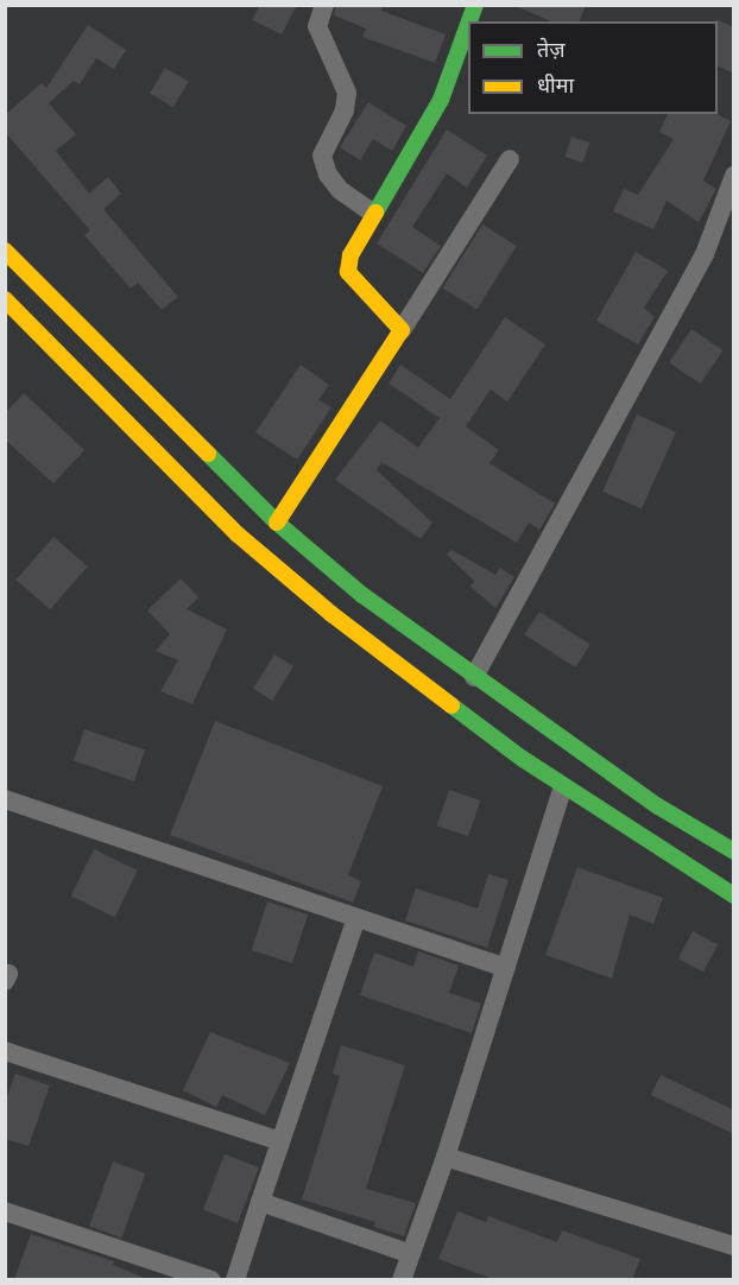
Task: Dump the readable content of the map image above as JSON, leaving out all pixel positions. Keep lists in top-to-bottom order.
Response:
{
  "legend": ["तेज़", "धीमा"]
}
